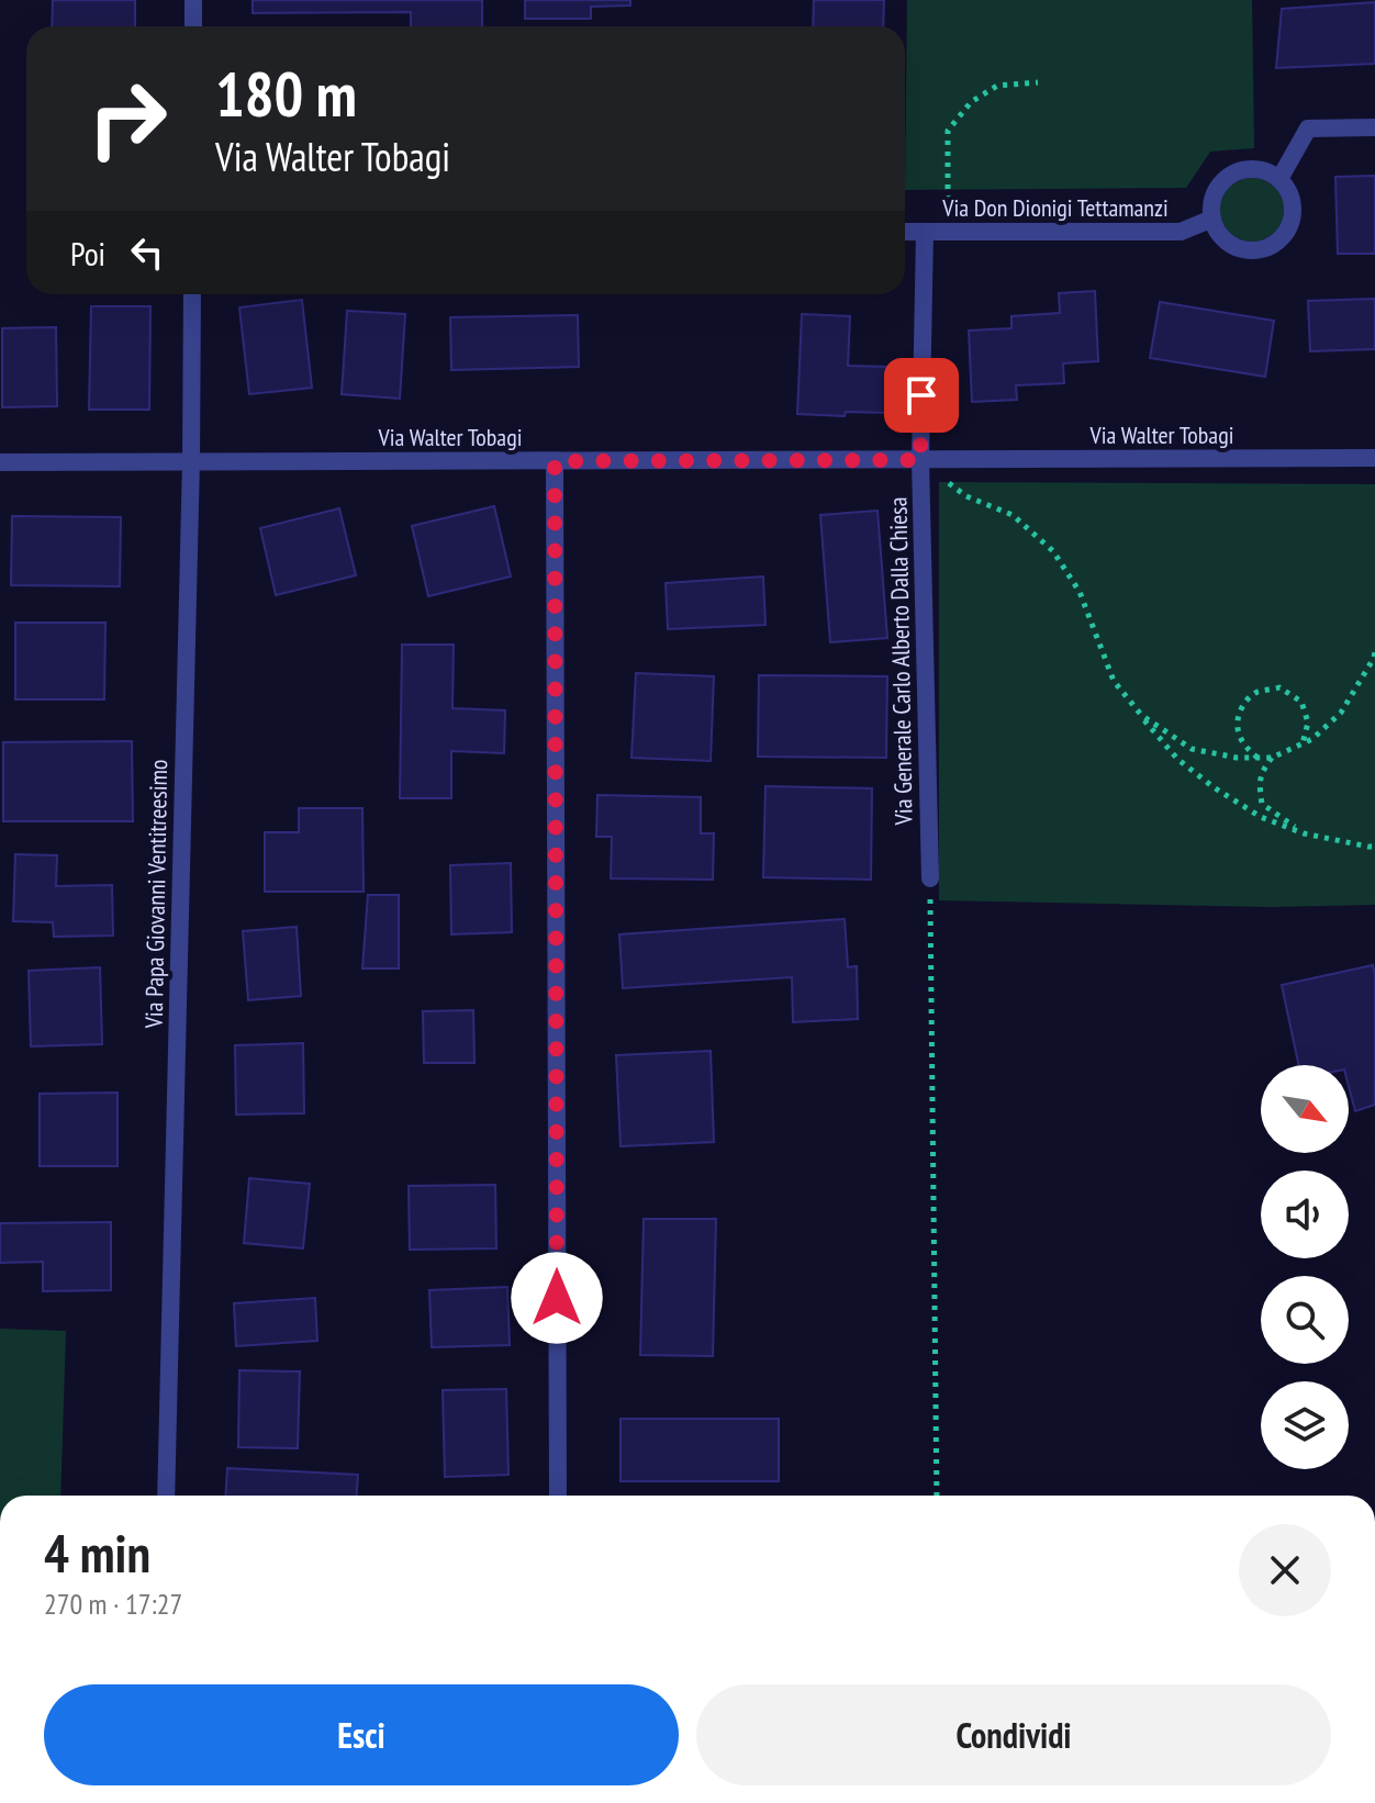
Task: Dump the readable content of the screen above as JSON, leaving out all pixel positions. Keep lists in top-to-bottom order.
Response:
{
  "streets": {
    "street": [
      "Via Don Dionigi Tettamanzi",
      "Via Walter Tobagi",
      "Via Generale Carlo Alberto Dalla Chiesa",
      "Via Papa Giovanni Ventitreesimo"
    ]
  },
  "crossings": [
    ["Via Don Dionigi Tettamanzi", "Via Generale Carlo Alberto Dalla Chiesa"],
    ["Via Walter Tobagi", "Via Generale Carlo Alberto Dalla Chiesa"],
    ["Via Walter Tobagi", "Via Papa Giovanni Ventitreesimo"]
  ],
  "north": "bottom right",
  "page": {
    "turn": ["180 m", "Via Walter Tobagi"],
    "then": "Poi",
    "heading": ["4 min", "270 m · 17:27"],
    "buttons": ["Esci", "Condividi"]
  }
}
